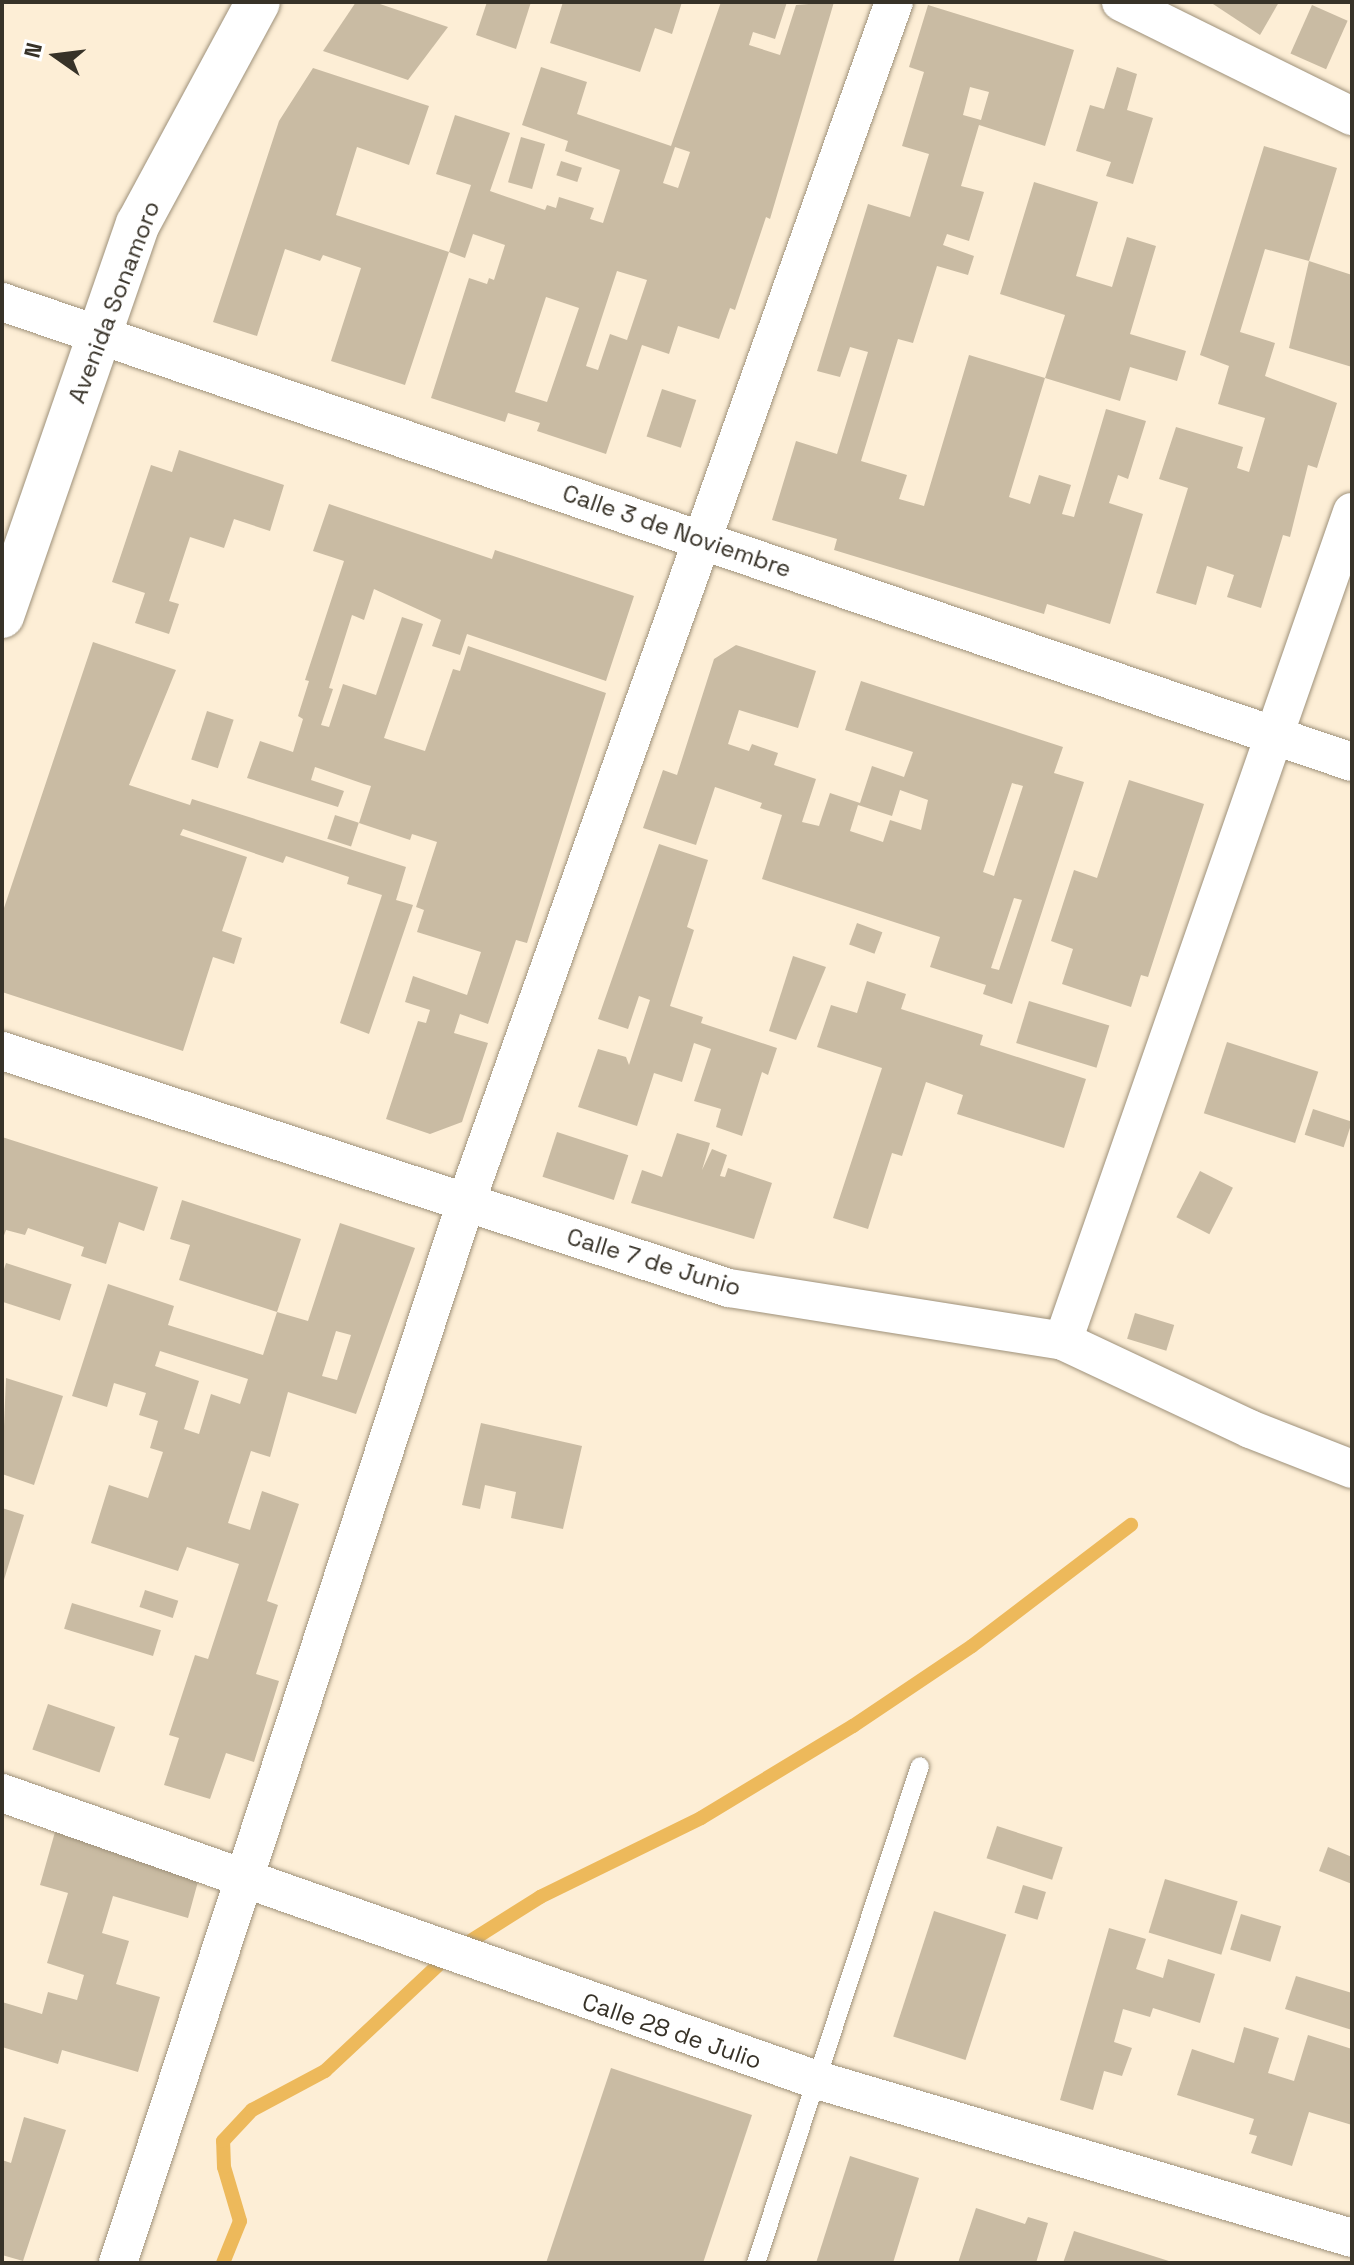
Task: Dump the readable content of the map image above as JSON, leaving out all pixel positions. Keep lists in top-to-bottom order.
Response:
{
  "streets": {
    "main road": ["Avenida Sonamoro"],
    "street": ["Calle 3 de Noviembre", "Calle 7 de Junio", "Calle 28 de Julio"]
  },
  "crossings": [
    ["Avenida Sonamoro", "Calle 3 de Noviembre"]
  ],
  "north": "left"
}
